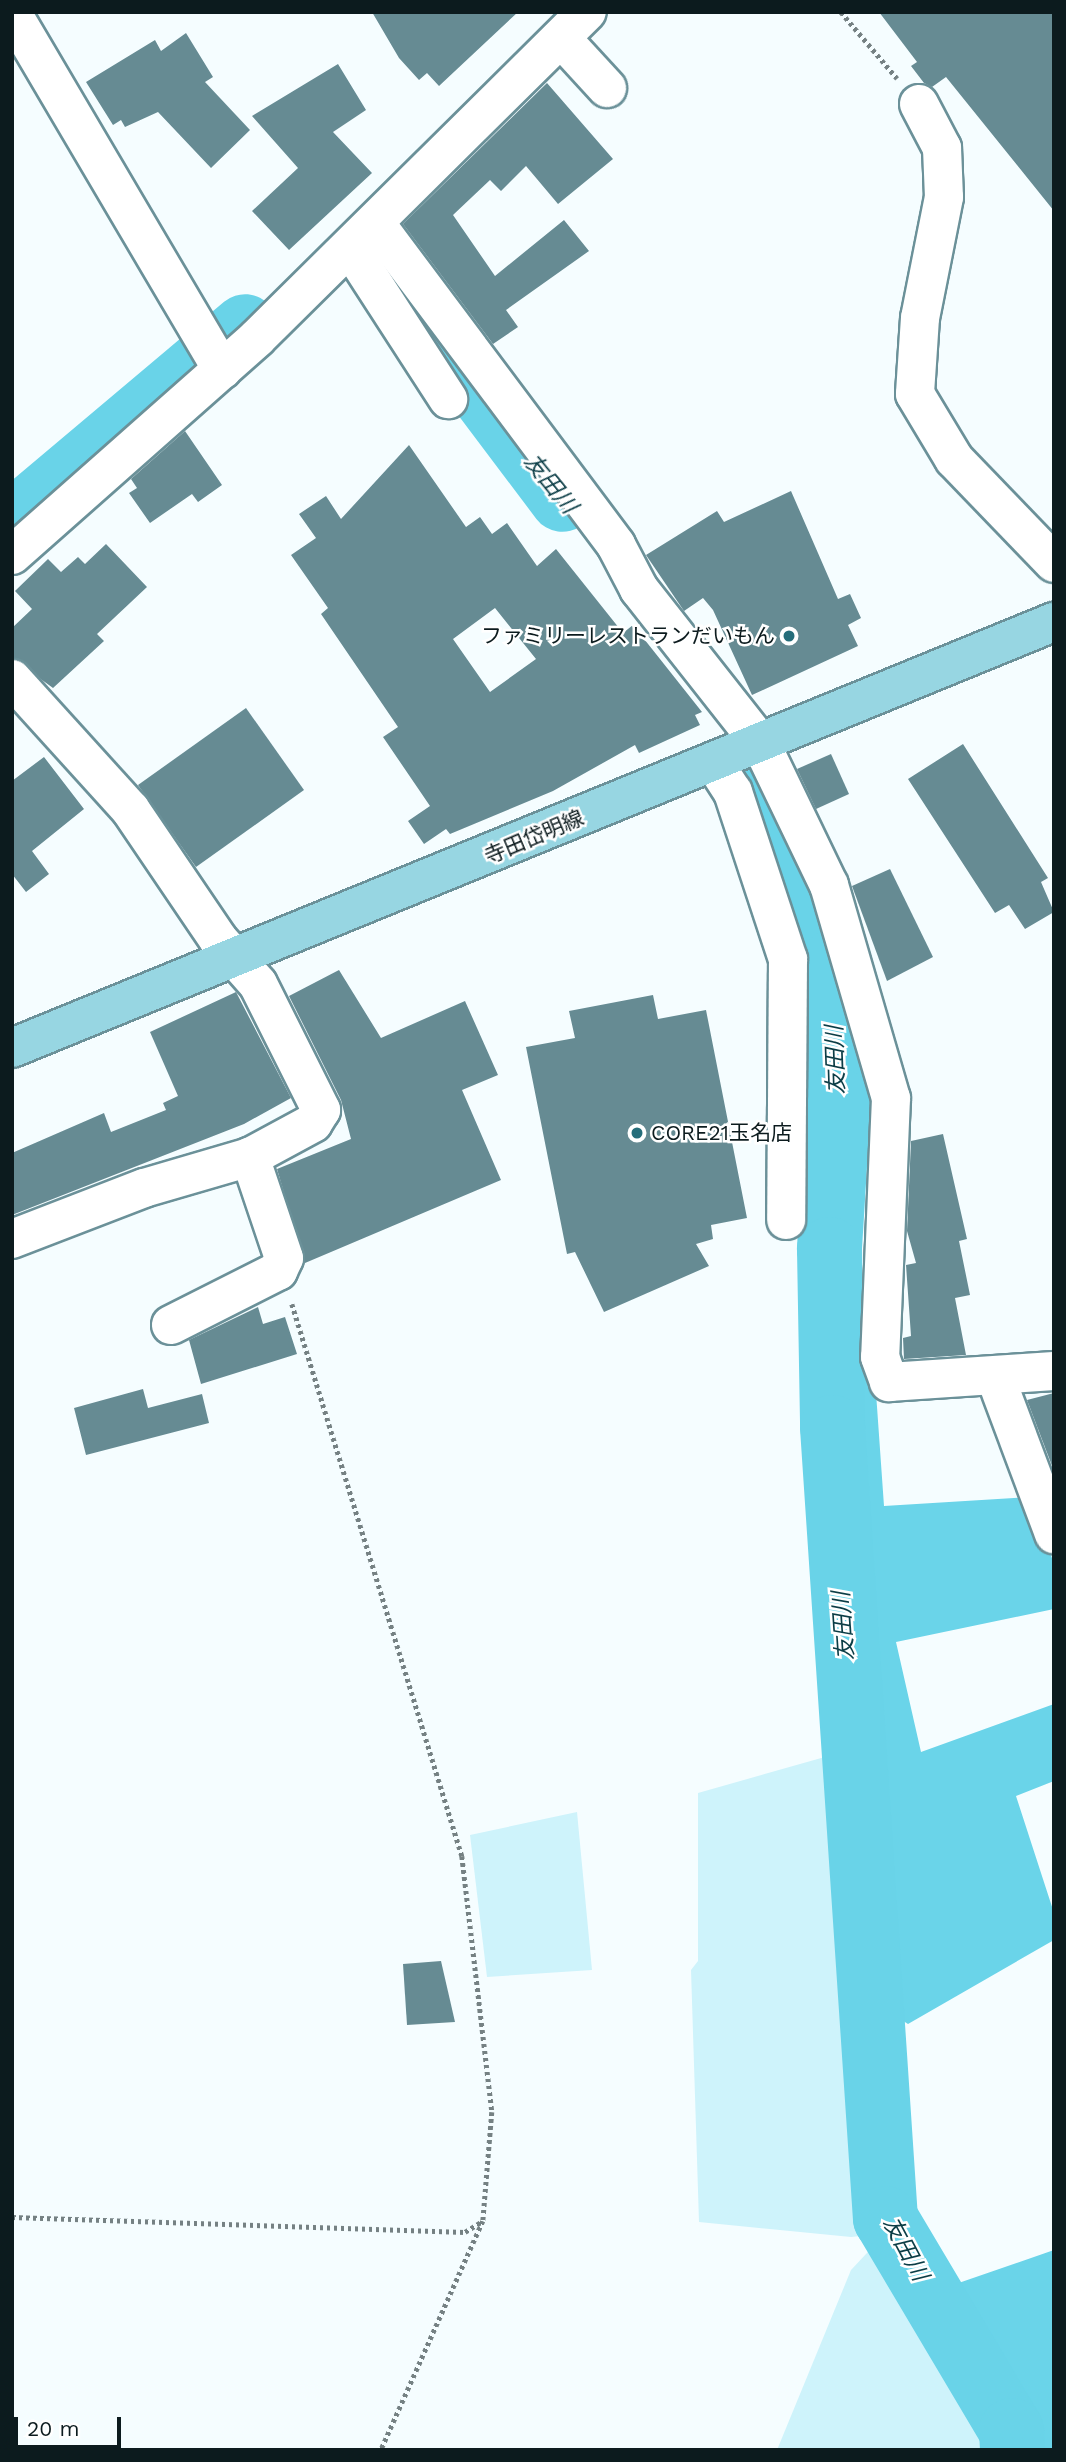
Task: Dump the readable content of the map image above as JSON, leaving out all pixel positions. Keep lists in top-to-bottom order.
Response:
{
  "streets": {
    "main road": ["寺田岱明線"]
  },
  "water": ["友田川"],
  "places": ["ファミリーレストランだいもん", "CORE21玉名店"],
  "scale_bar": "20 m"
}
